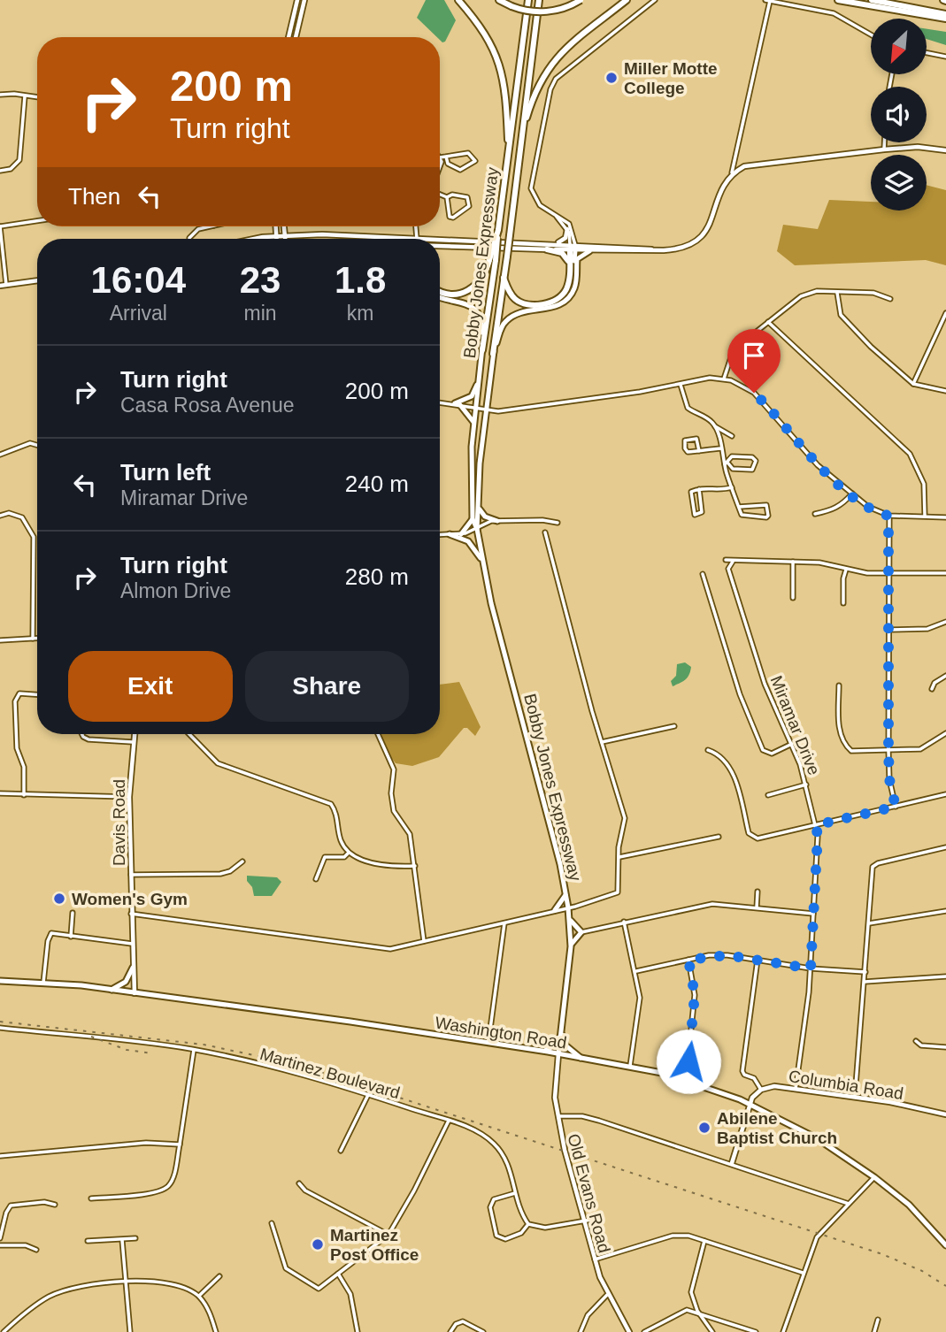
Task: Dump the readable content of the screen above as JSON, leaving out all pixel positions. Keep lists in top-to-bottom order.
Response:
{
  "streets": {
    "highway": ["Bobby Jones Expressway"],
    "main road": [
      "Davis Road",
      "Washington Road",
      "Columbia Road",
      "Old Evans Road"
    ],
    "street": ["Miramar Drive", "Martinez Boulevard"]
  },
  "crossings": [
    ["Bobby Jones Expressway", "Washington Road"],
    ["Bobby Jones Expressway", "Old Evans Road"],
    ["Miramar Drive", "Columbia Road"],
    ["Davis Road", "Washington Road"],
    ["Washington Road", "Old Evans Road"]
  ],
  "places": [
    "Miller Motte College",
    "Women's Gym",
    "Abilene Baptist Church",
    "Martinez Post Office"
  ],
  "north": "bottom left",
  "page": {
    "turn": ["200 m", "Turn right"],
    "then": "Then",
    "eta": [
      "16:04",
      "Arrival",
      "23",
      "min",
      "1.8",
      "km"
    ],
    "list": [
      {
        "name": "Turn right",
        "note": "Casa Rosa Avenue",
        "value": "200 m"
      },
      {
        "name": "Turn left",
        "note": "Miramar Drive",
        "value": "240 m"
      },
      {
        "name": "Turn right",
        "note": "Almon Drive",
        "value": "280 m"
      }
    ],
    "buttons": ["Exit", "Share"]
  }
}
